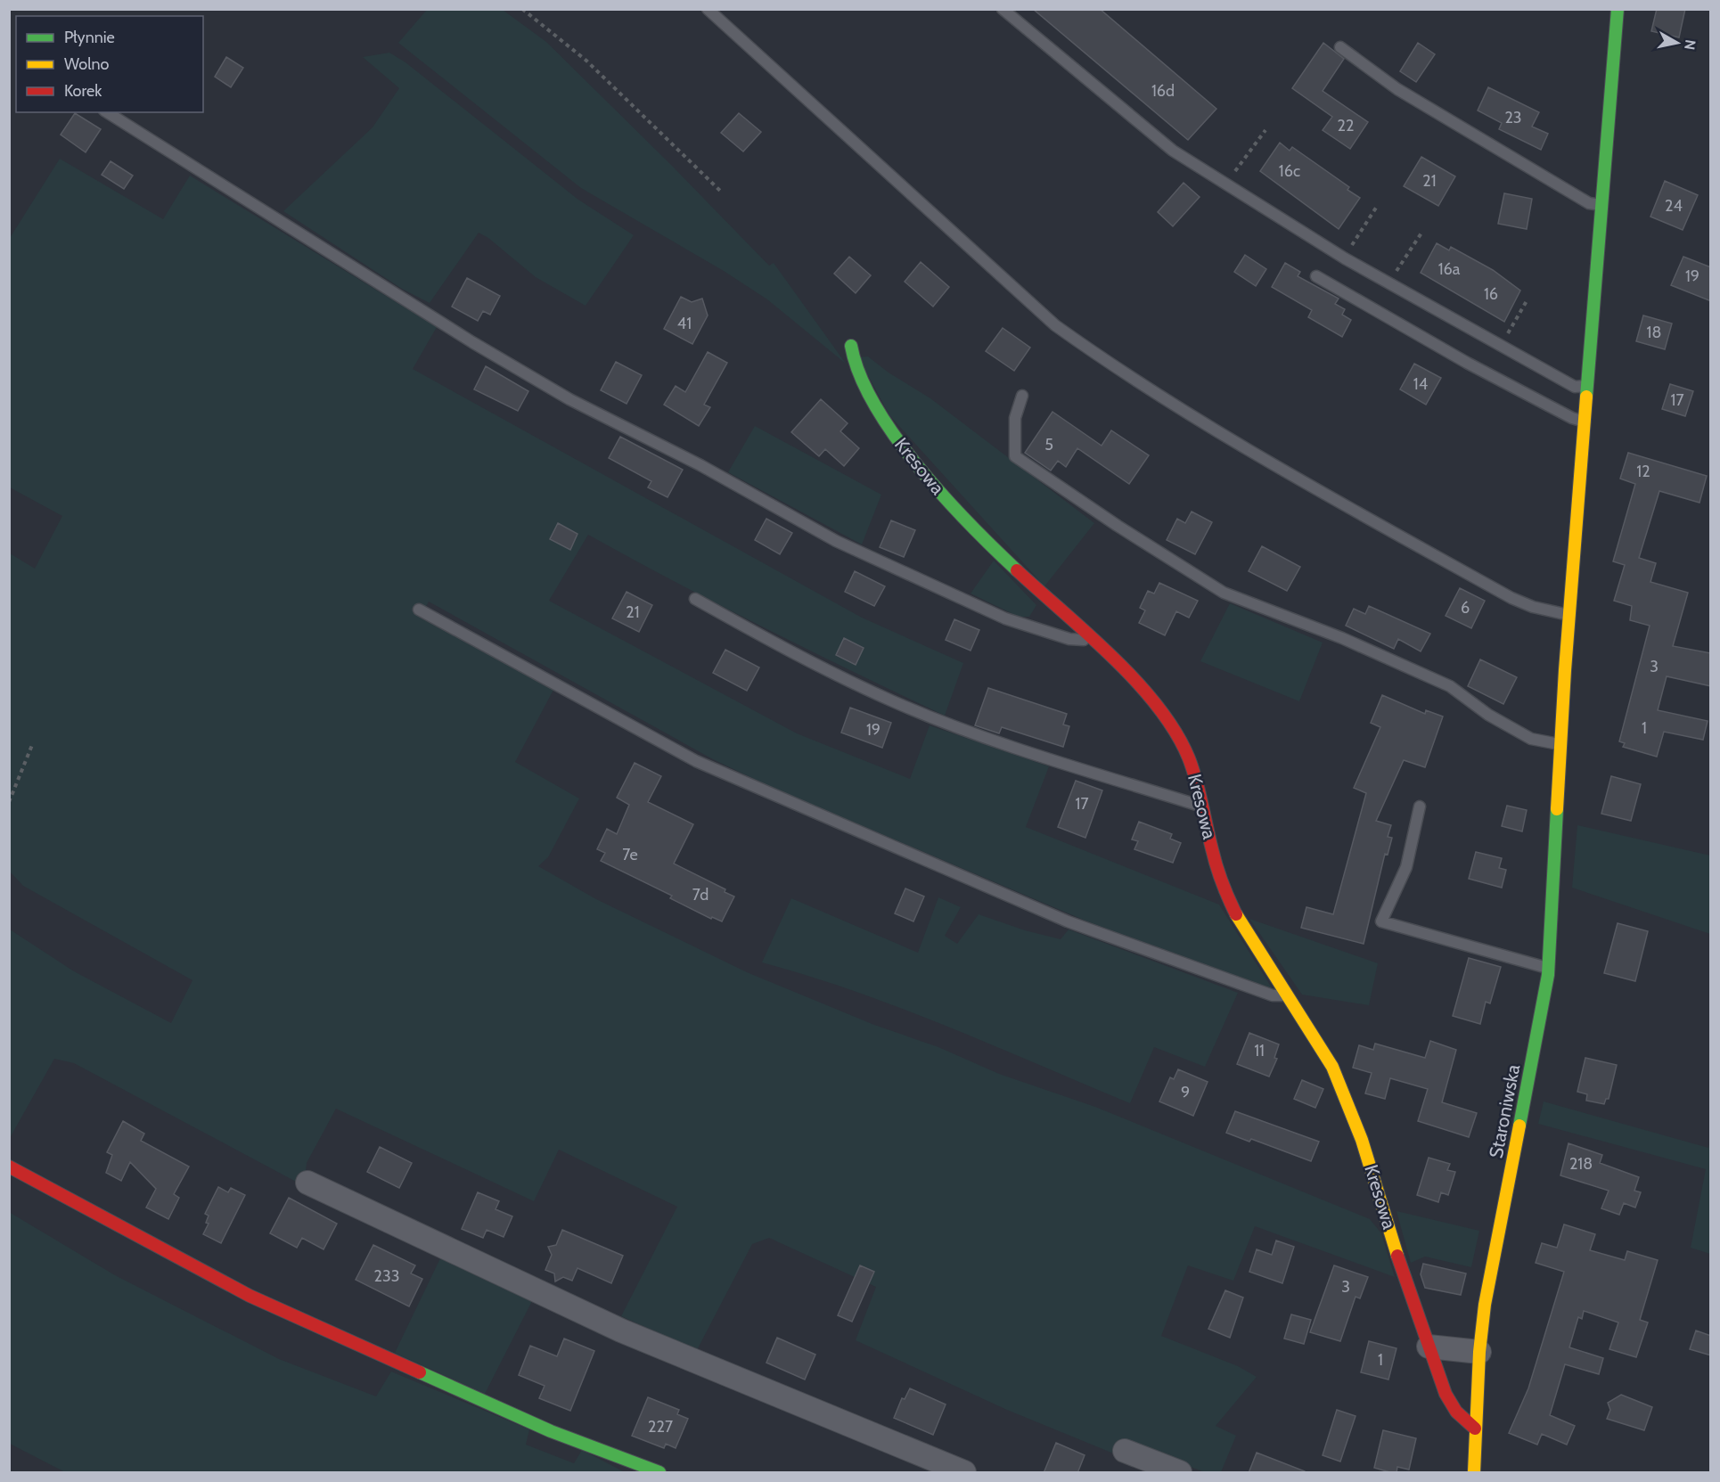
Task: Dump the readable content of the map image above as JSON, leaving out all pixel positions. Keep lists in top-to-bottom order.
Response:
{
  "streets": {
    "street": ["Kresowa", "Staroniwska"]
  },
  "crossings": [
    ["Kresowa", "Staroniwska"]
  ],
  "house_numbers": [
    "16d",
    "23",
    "22",
    "16c",
    "21",
    "24",
    "16a",
    "19",
    "16",
    "41",
    "18",
    "14",
    "17",
    "5",
    "12",
    "6",
    "21",
    "3",
    "1",
    "19",
    "17",
    "7e",
    "7d",
    "11",
    "9",
    "218",
    "233",
    "3",
    "1",
    "227"
  ],
  "legend": ["Płynnie", "Wolno", "Korek"],
  "north": "right"
}
